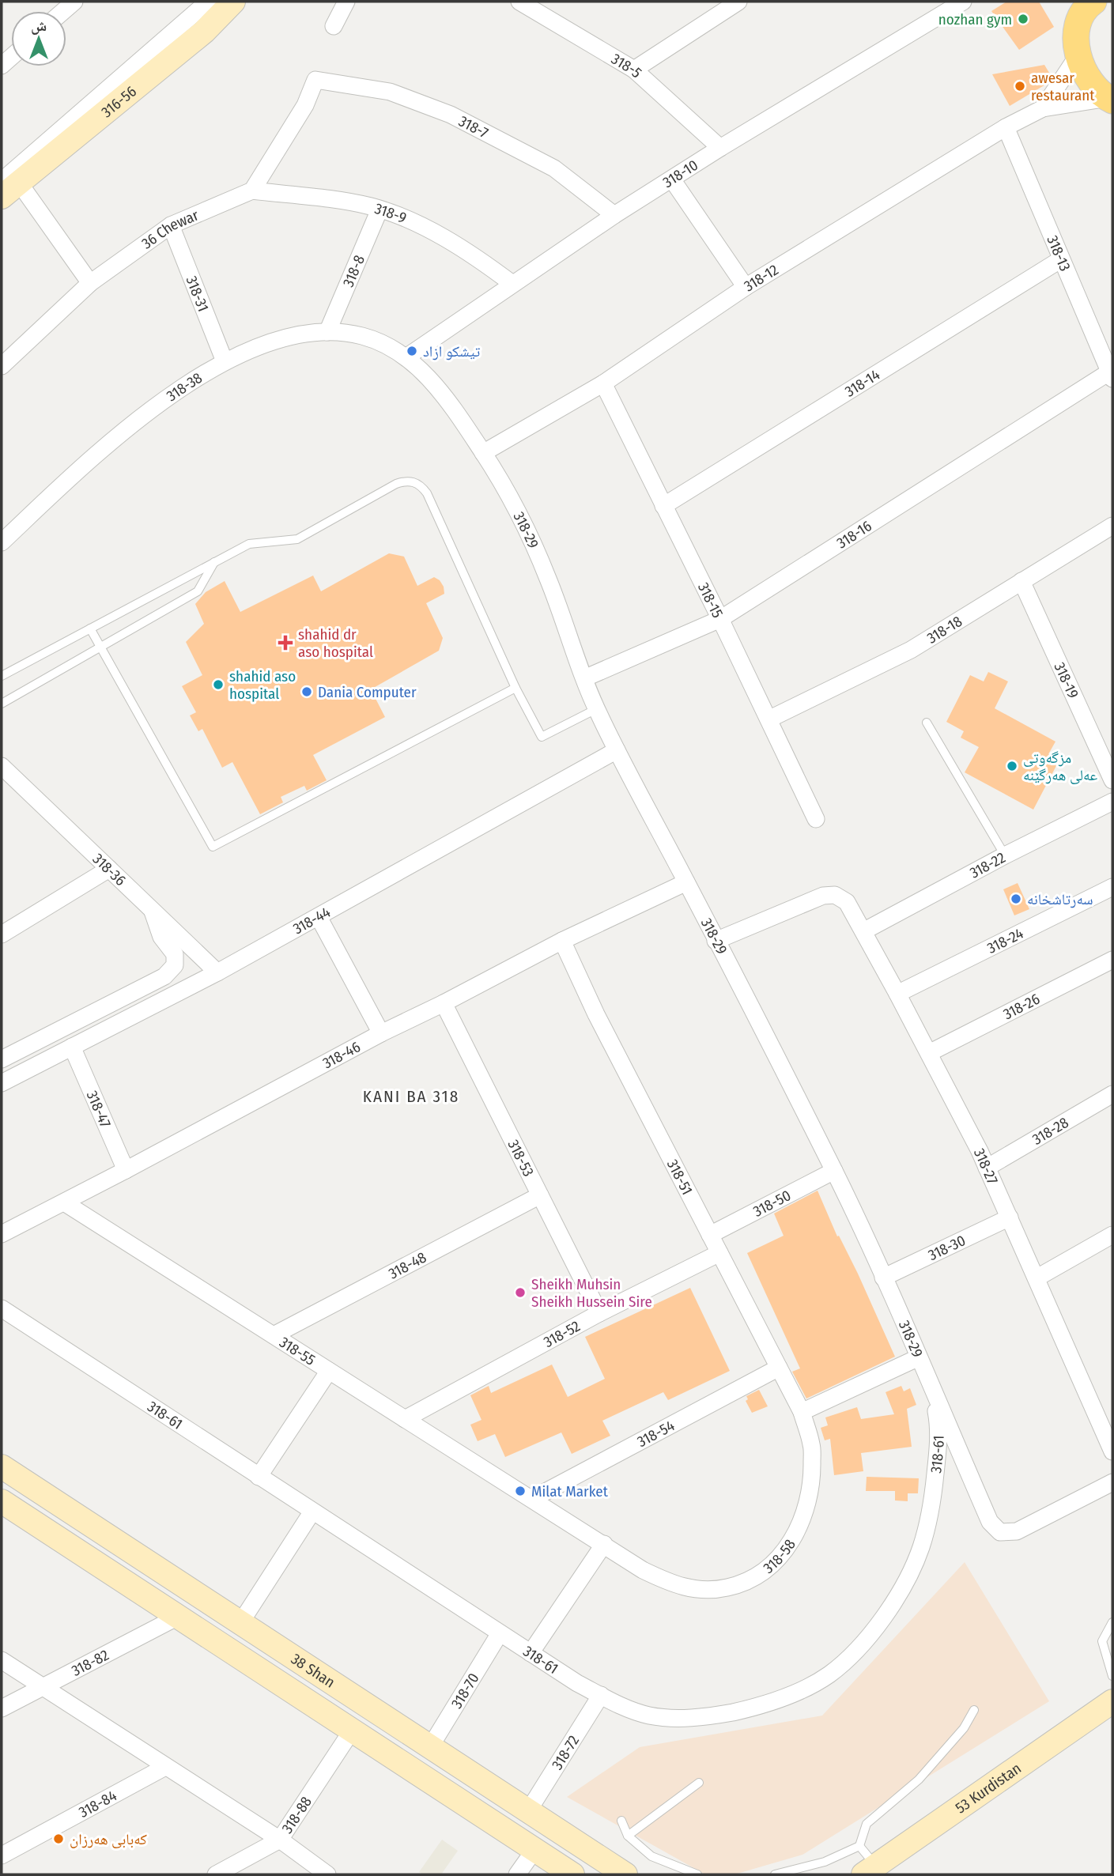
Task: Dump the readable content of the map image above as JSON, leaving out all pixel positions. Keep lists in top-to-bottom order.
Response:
{
  "streets": {
    "street": [
      "318-5",
      "316-56",
      "318-7",
      "318-10",
      "318-9",
      "36 Chewar",
      "318-13",
      "318-8",
      "318-12",
      "318-31",
      "318-14",
      "318-38",
      "318-29",
      "318-16",
      "318-15",
      "318-18",
      "318-19",
      "318-22",
      "318-36",
      "318-44",
      "318-24",
      "318-26",
      "318-46",
      "318-47",
      "318-28",
      "318-53",
      "318-27",
      "318-51",
      "318-50",
      "318-30",
      "318-48",
      "318-52",
      "318-55",
      "318-61",
      "318-54",
      "318-58",
      "318-82",
      "38 Shan",
      "318-70",
      "318-72",
      "53 Kurdistan",
      "318-84",
      "318-88"
    ]
  },
  "crossings": [
    ["318-5", "318-10"],
    ["318-7", "318-10"],
    ["318-7", "318-9"],
    ["318-7", "36 Chewar"],
    ["318-10", "318-9"],
    ["318-10", "318-38"],
    ["318-10", "318-29"],
    ["318-9", "36 Chewar"],
    ["318-9", "318-8"],
    ["36 Chewar", "318-31"],
    ["318-13", "318-12"],
    ["318-13", "318-14"],
    ["318-13", "318-16"],
    ["318-8", "318-38"],
    ["318-12", "318-29"],
    ["318-12", "318-15"],
    ["318-31", "318-38"],
    ["318-14", "318-15"],
    ["318-38", "318-29"],
    ["318-29", "318-16"],
    ["318-29", "318-44"],
    ["318-29", "318-46"],
    ["318-29", "318-27"],
    ["318-29", "318-50"],
    ["318-29", "318-30"],
    ["318-29", "318-61"],
    ["318-16", "318-15"],
    ["318-15", "318-18"],
    ["318-18", "318-19"],
    ["318-22", "318-27"],
    ["318-36", "318-44"],
    ["318-44", "318-47"],
    ["318-24", "318-27"],
    ["318-26", "318-27"],
    ["318-46", "318-47"],
    ["318-46", "318-53"],
    ["318-46", "318-51"],
    ["318-46", "318-55"],
    ["318-28", "318-27"],
    ["318-53", "318-48"],
    ["318-53", "318-52"],
    ["318-27", "318-30"],
    ["318-51", "318-50"],
    ["318-51", "318-52"],
    ["318-51", "318-54"],
    ["318-51", "318-58"],
    ["318-48", "318-55"],
    ["318-52", "318-55"],
    ["318-55", "318-54"],
    ["318-55", "318-58"],
    ["318-61", "318-70"],
    ["318-61", "318-72"],
    ["318-54", "318-58"],
    ["318-82", "38 Shan"],
    ["38 Shan", "318-70"],
    ["38 Shan", "318-72"],
    ["38 Shan", "318-88"]
  ],
  "districts": ["KANI BA 318"],
  "places": {
    "other": [
      "nozhan gym",
      "awesar restaurant",
      "تيشكو ازاد",
      "shahid aso hospital",
      "Dania Computer",
      "مزگەوتی عەلی هەرگێنە",
      "سەرتاشخانە",
      "Sheikh Muhsin Sheikh Hussein Sire",
      "Milat Market",
      "کەبابی هەرزان"
    ],
    "health": ["shahid dr aso hospital"]
  },
  "north": "top"
}
